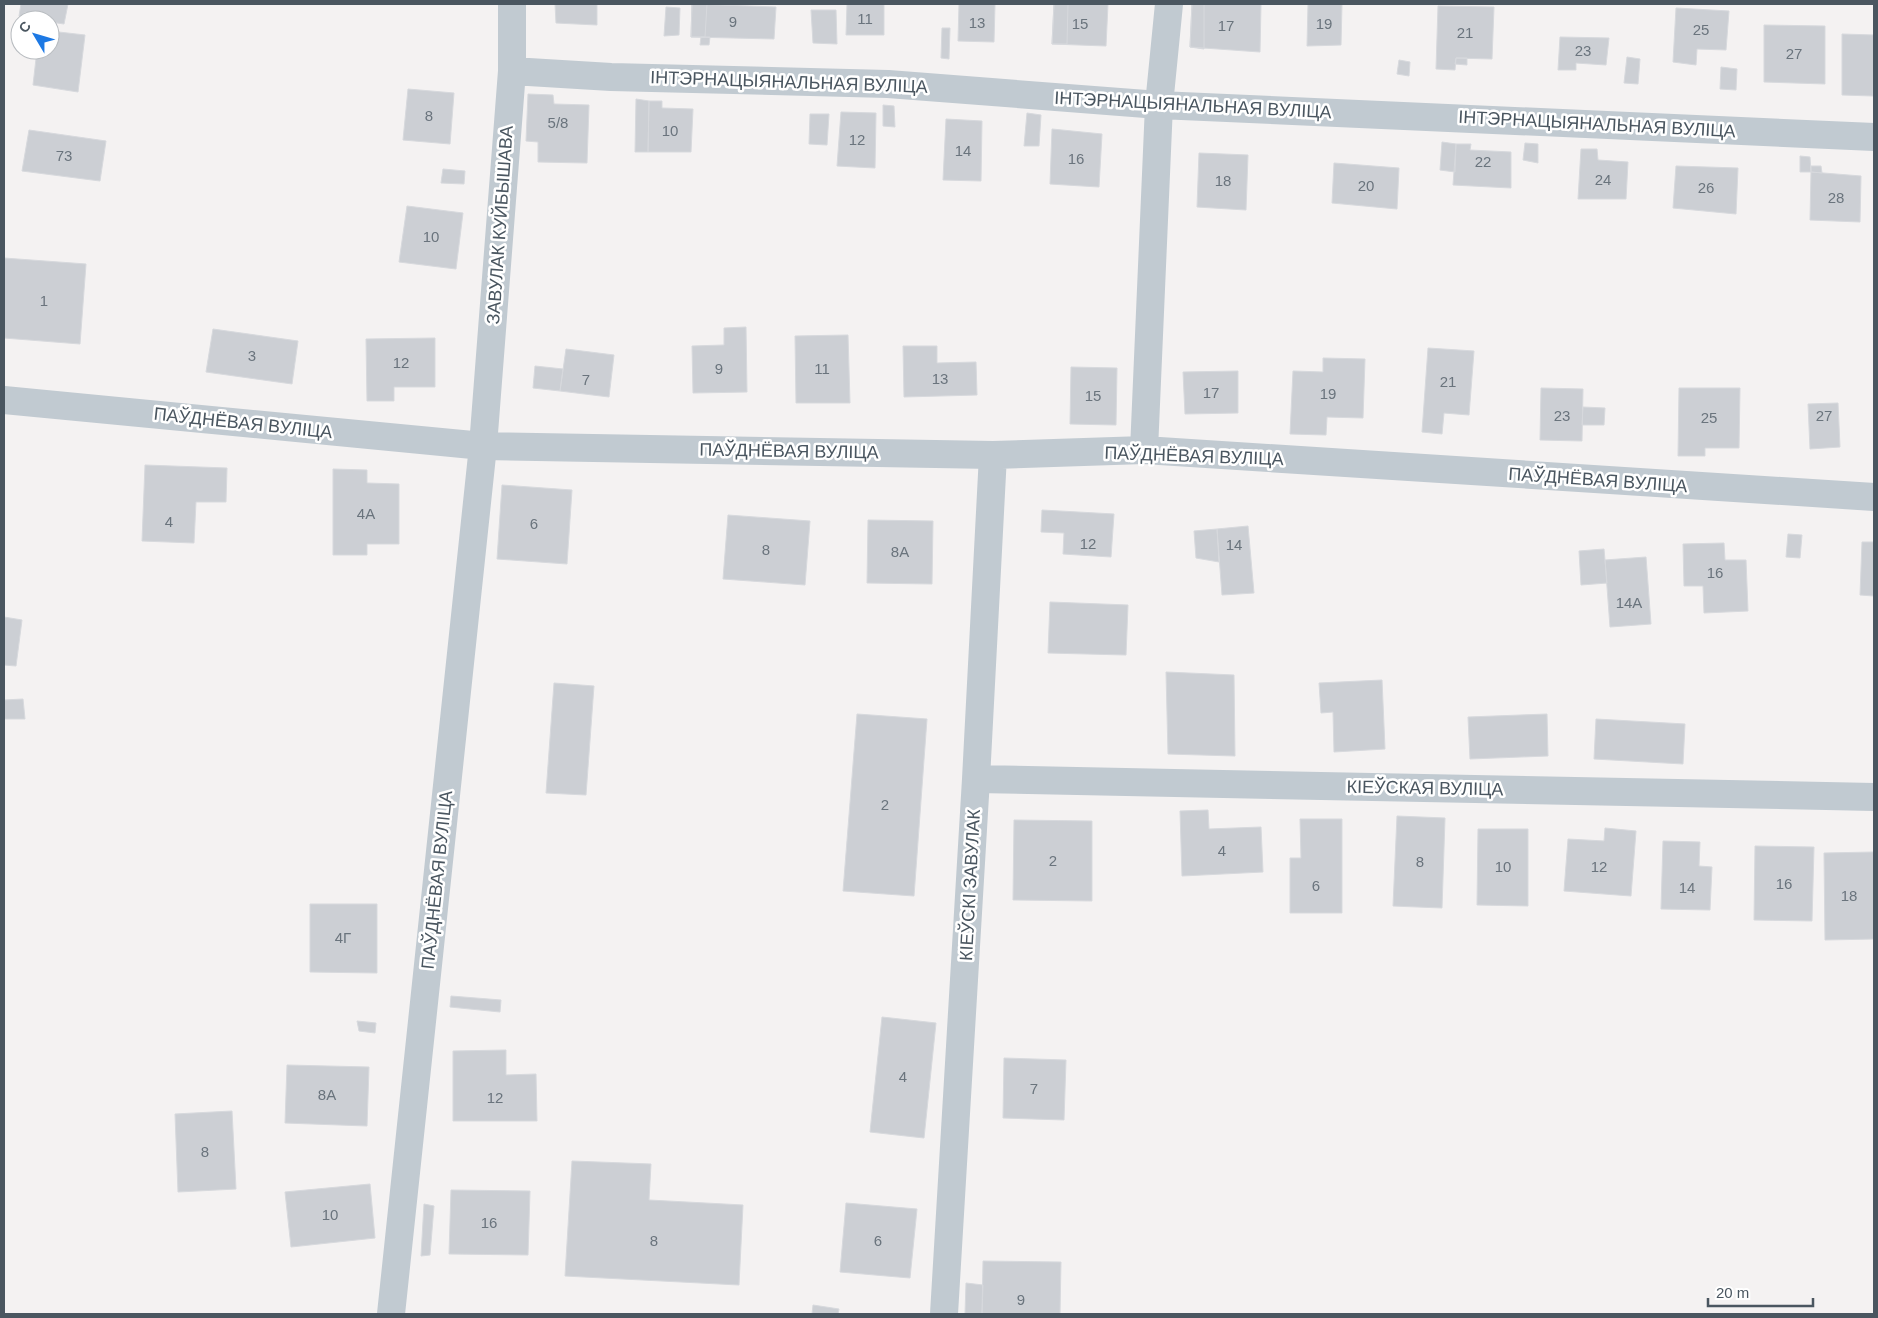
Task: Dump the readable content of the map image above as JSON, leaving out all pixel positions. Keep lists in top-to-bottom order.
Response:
{
  "streets": {
    "street": [
      "ІНТЭРНАЦЫЯНАЛЬНАЯ ВУЛІЦА",
      "ЗАВУЛАК КУЙБЫШАВА",
      "ПАЎДНЁВАЯ ВУЛІЦА",
      "КІЕЎСКАЯ ВУЛІЦА",
      "КІЕЎСКІ ЗАВУЛАК"
    ]
  },
  "crossings": [
    ["ІНТЭРНАЦЫЯНАЛЬНАЯ ВУЛІЦА", "ЗАВУЛАК КУЙБЫШАВА"],
    ["ЗАВУЛАК КУЙБЫШАВА", "ПАЎДНЁВАЯ ВУЛІЦА"],
    ["ПАЎДНЁВАЯ ВУЛІЦА", "КІЕЎСКІ ЗАВУЛАК"],
    ["КІЕЎСКАЯ ВУЛІЦА", "КІЕЎСКІ ЗАВУЛАК"]
  ],
  "house_numbers": [
    "11",
    "9",
    "13",
    "15",
    "19",
    "17",
    "25",
    "21",
    "23",
    "27",
    "8",
    "5/8",
    "10",
    "12",
    "14",
    "73",
    "16",
    "22",
    "24",
    "18",
    "20",
    "26",
    "28",
    "10",
    "1",
    "3",
    "12",
    "9",
    "11",
    "13",
    "7",
    "21",
    "17",
    "19",
    "15",
    "23",
    "27",
    "25",
    "4А",
    "4",
    "6",
    "12",
    "14",
    "8",
    "8А",
    "16",
    "14А",
    "2",
    "4",
    "2",
    "8",
    "10",
    "12",
    "16",
    "6",
    "14",
    "18",
    "4Г",
    "4",
    "7",
    "8А",
    "12",
    "8",
    "10",
    "16",
    "8",
    "6",
    "9"
  ],
  "scale_bar": "20 m",
  "north": "top left"
}
